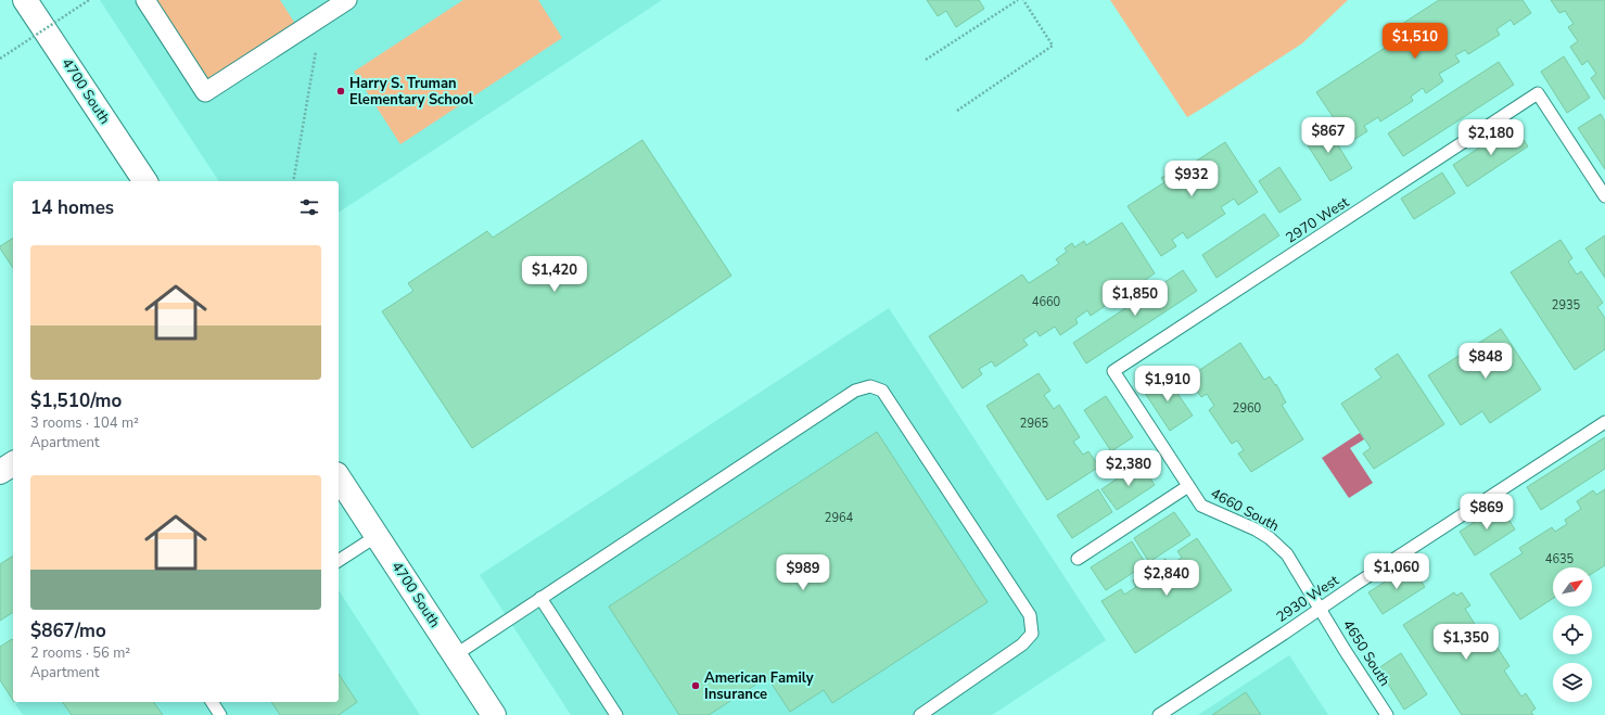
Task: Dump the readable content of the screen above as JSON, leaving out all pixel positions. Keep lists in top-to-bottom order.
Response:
{
  "streets": {
    "main road": ["4700 South"],
    "lane": [
      "2970 West",
      "4660 South",
      "2930 West",
      "4650 South"
    ]
  },
  "crossings": [
    ["2970 West", "4660 South"],
    ["4660 South", "2930 West"],
    ["4660 South", "4650 South"],
    ["2930 West", "4650 South"]
  ],
  "places": ["Harry S. Truman Elementary School", "American Family Insurance"],
  "house_numbers": [
    "4660",
    "2935",
    "2960",
    "2965",
    "2964",
    "4635"
  ],
  "north": "top right",
  "page": {
    "price": [
      "$1,510",
      "$867",
      "$2,180",
      "$932",
      "$1,420",
      "$1,850",
      "$848",
      "$1,910",
      "$2,380",
      "$869",
      "$1,060",
      "$989",
      "$2,840",
      "$1,350"
    ],
    "heading": "14 homes",
    "list": [
      {
        "name": "$1,510/mo",
        "note": "3 rooms · 104 m² · Apartment"
      },
      {
        "name": "$867/mo",
        "note": "2 rooms · 56 m² · Apartment"
      }
    ]
  }
}
